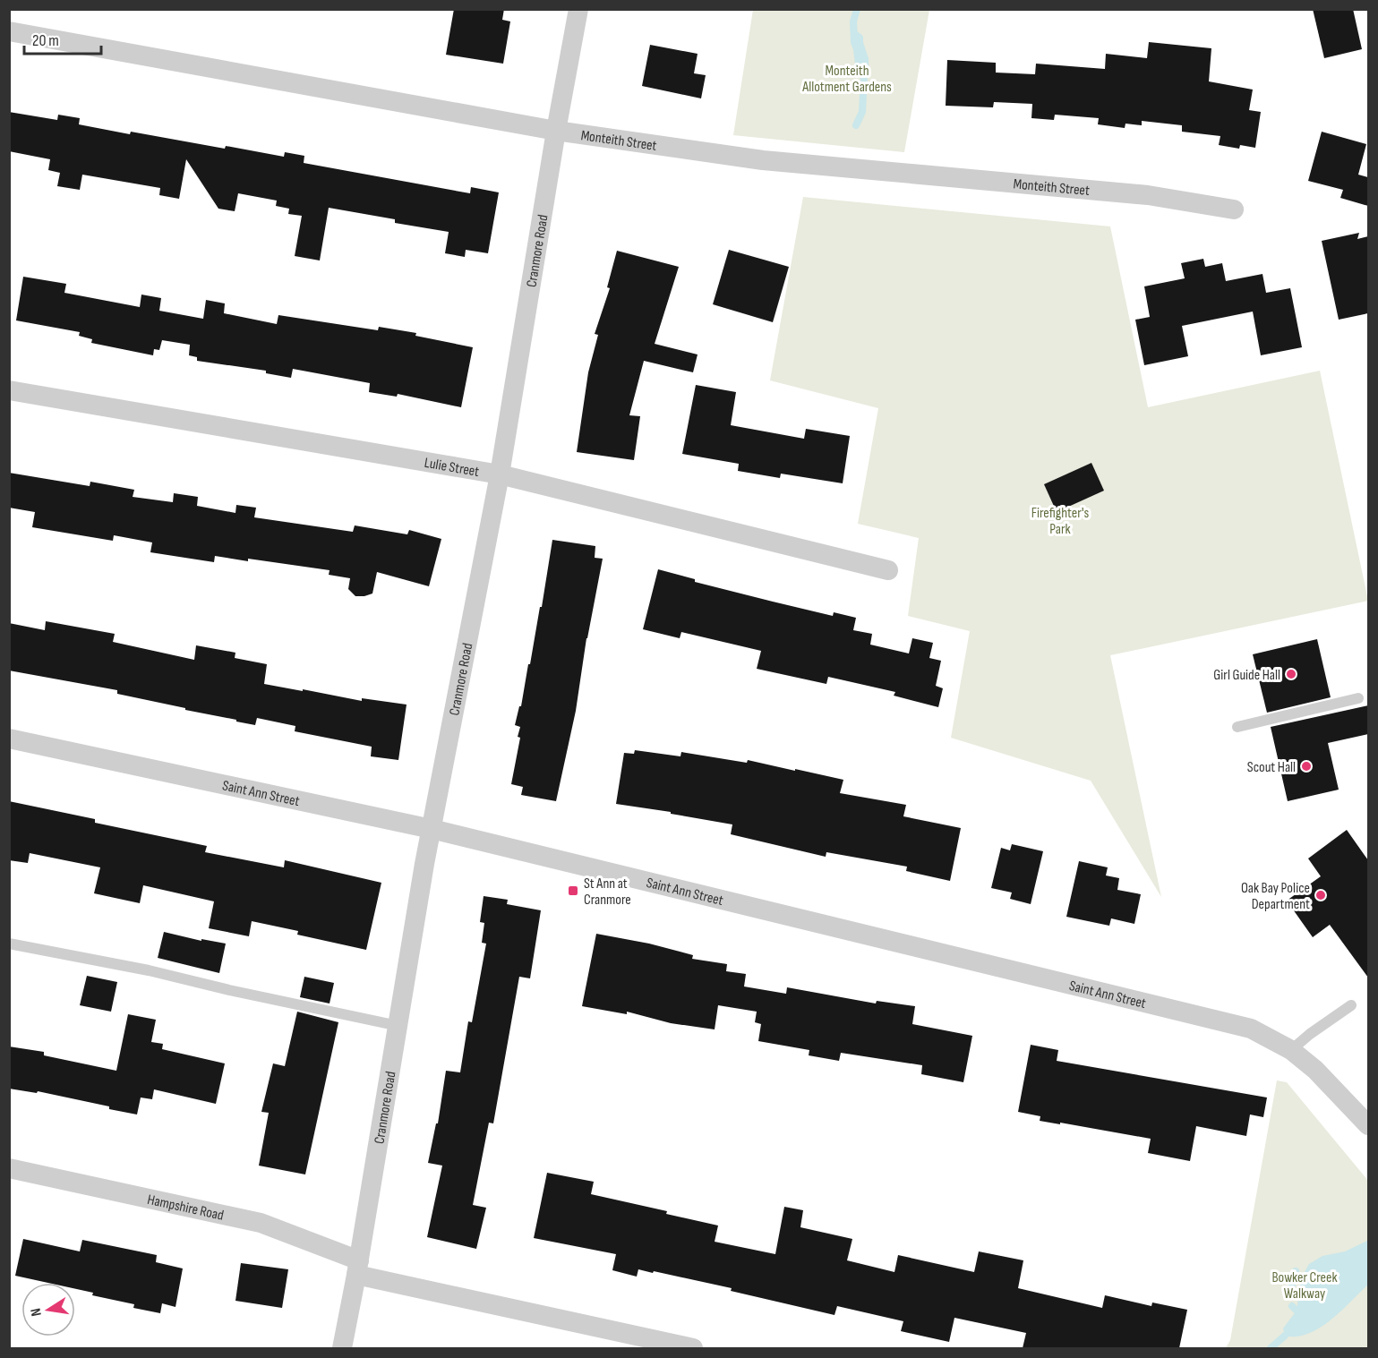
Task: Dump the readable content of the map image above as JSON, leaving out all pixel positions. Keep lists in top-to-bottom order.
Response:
{
  "streets": {
    "street": [
      "Monteith Street",
      "Cranmore Road",
      "Lulie Street",
      "Saint Ann Street",
      "Hampshire Road"
    ]
  },
  "crossings": [
    ["Monteith Street", "Cranmore Road"],
    ["Cranmore Road", "Lulie Street"],
    ["Cranmore Road", "Saint Ann Street"],
    ["Cranmore Road", "Hampshire Road"]
  ],
  "parks": ["Monteith Allotment Gardens", "Firefighter's Park", "Bowker Creek Walkway"],
  "places": {
    "other": ["Girl Guide Hall", "Scout Hall", "Oak Bay Police Department"],
    "transit": ["St Ann at Cranmore"]
  },
  "scale_bar": "20 m",
  "north": "left"
}
